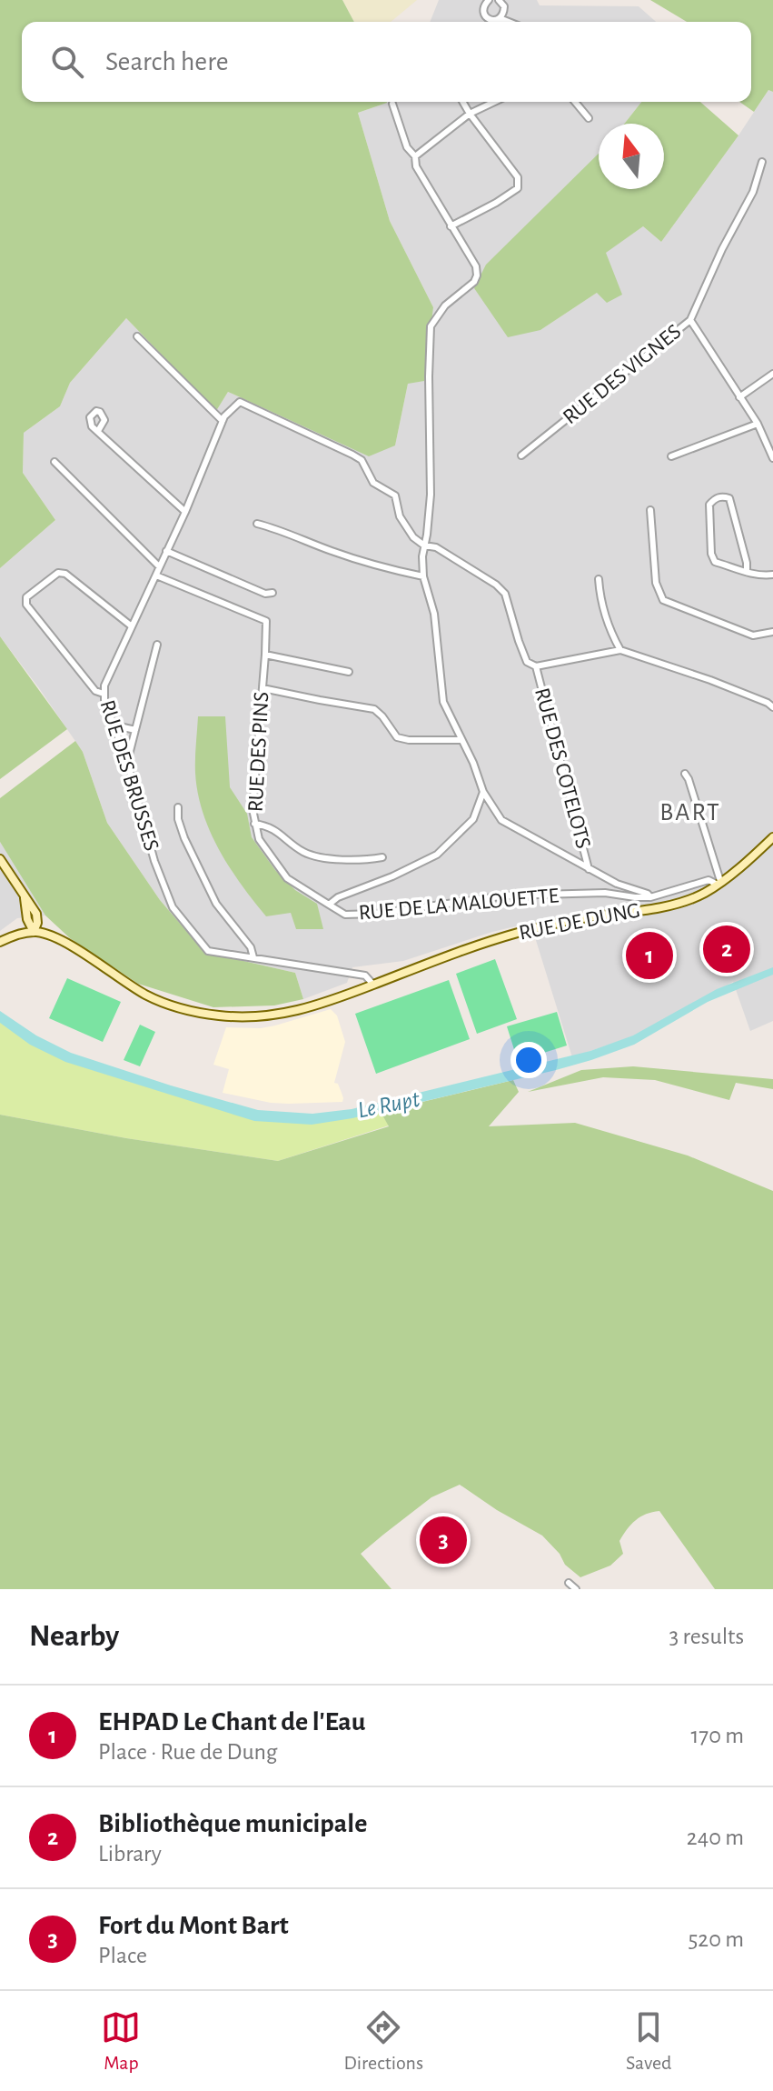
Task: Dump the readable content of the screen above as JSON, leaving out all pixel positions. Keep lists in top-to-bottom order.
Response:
{
  "streets": {
    "main road": ["RUE DE DUNG"],
    "street": [
      "RUE DES VIGNES",
      "RUE DES PINS",
      "RUE DES COTELOTS",
      "RUE DES BRUSSES",
      "RUE DE LA MALOUETTE"
    ]
  },
  "crossings": [
    ["RUE DES PINS", "RUE DES BRUSSES"],
    ["RUE DES PINS", "RUE DE LA MALOUETTE"],
    ["RUE DES COTELOTS", "RUE DES BRUSSES"],
    ["RUE DES BRUSSES", "RUE DE DUNG"],
    ["RUE DE LA MALOUETTE", "RUE DE DUNG"]
  ],
  "districts": ["BART"],
  "water": ["Le Rupt"],
  "north": "top",
  "page": {
    "search": "Search here",
    "pins": ["2", "1", "3"],
    "heading": ["Nearby", "3 results"],
    "list": [
      {
        "mark": "1",
        "name": "EHPAD Le Chant de l'Eau",
        "note": "Place · Rue de Dung",
        "value": "170 m"
      },
      {
        "mark": "2",
        "name": "Bibliothèque municipale",
        "note": "Library",
        "value": "240 m"
      },
      {
        "mark": "3",
        "name": "Fort du Mont Bart",
        "note": "Place",
        "value": "520 m"
      }
    ],
    "nav": ["Map", "Directions", "Saved"]
  }
}
